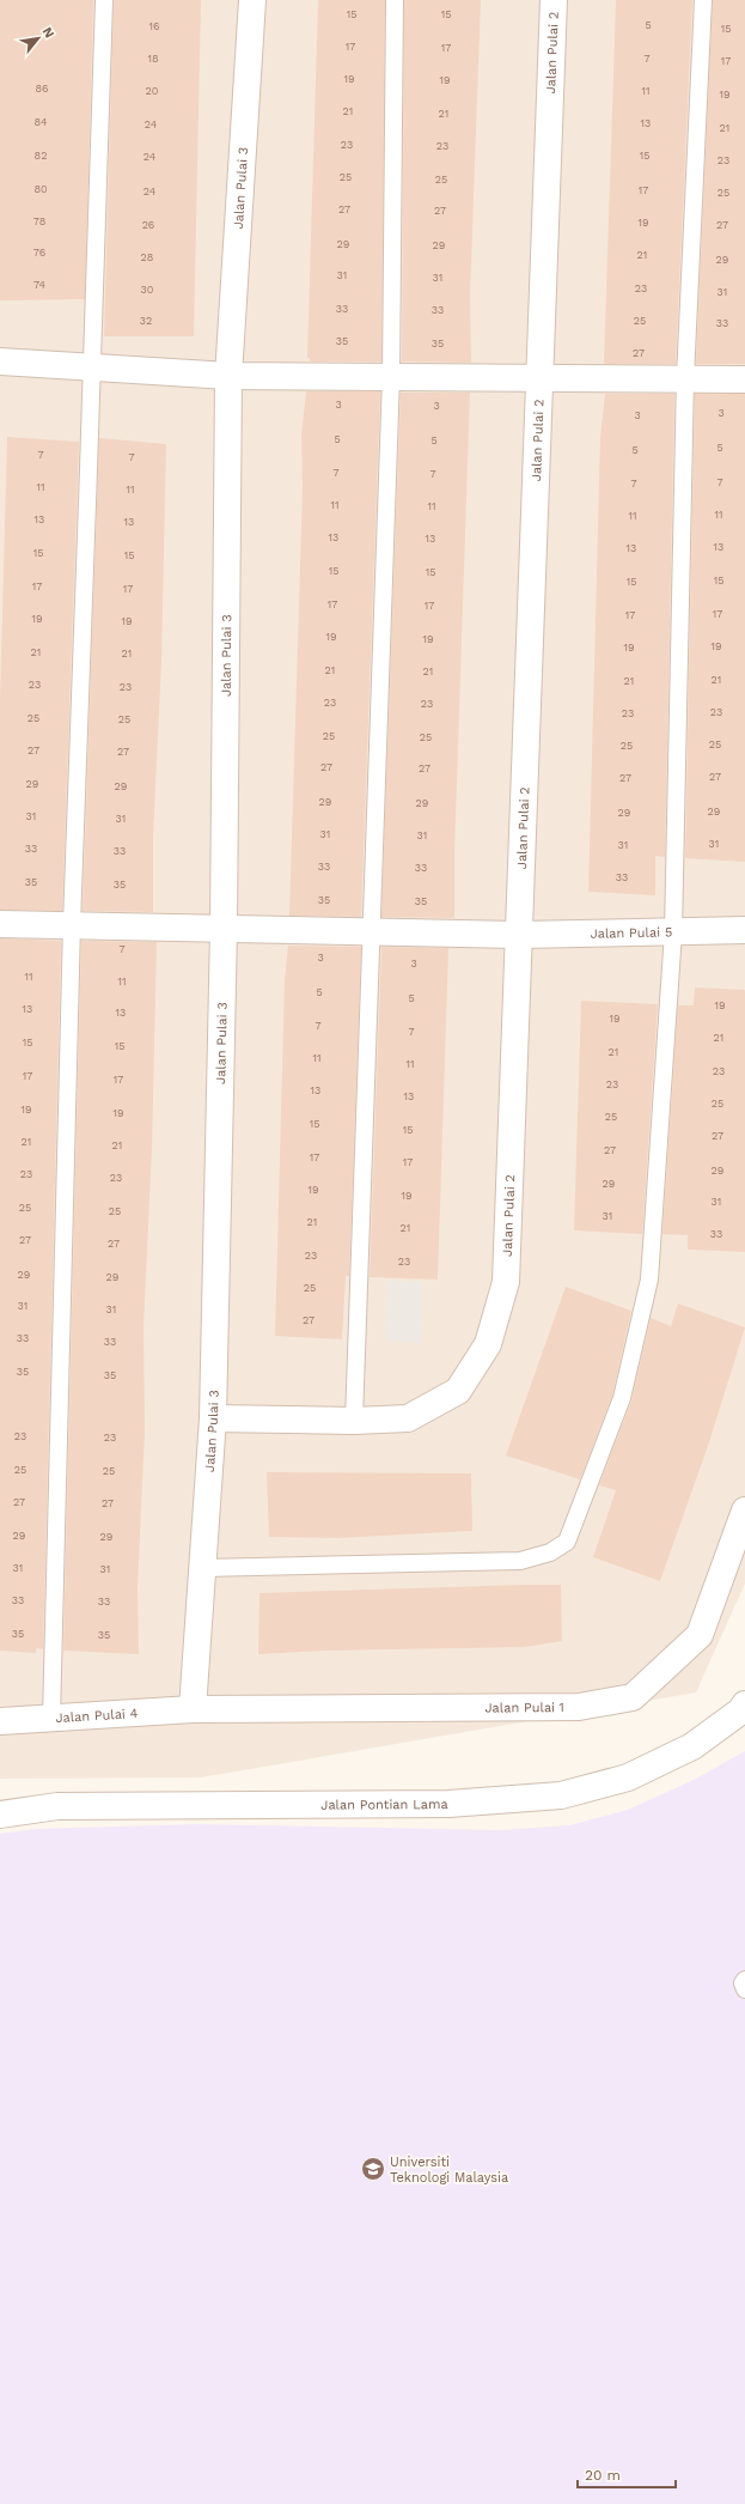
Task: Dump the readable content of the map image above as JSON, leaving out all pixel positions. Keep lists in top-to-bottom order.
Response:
{
  "streets": {
    "street": [
      "Jalan Pulai 2",
      "Jalan Pulai 3",
      "Jalan Pulai 5",
      "Jalan Pulai 1",
      "Jalan Pulai 4",
      "Jalan Pontian Lama"
    ]
  },
  "crossings": [
    ["Jalan Pulai 2", "Jalan Pulai 3"],
    ["Jalan Pulai 2", "Jalan Pulai 5"],
    ["Jalan Pulai 3", "Jalan Pulai 5"],
    ["Jalan Pulai 3", "Jalan Pulai 1"],
    ["Jalan Pulai 3", "Jalan Pulai 4"],
    ["Jalan Pulai 1", "Jalan Pulai 4"]
  ],
  "places": {
    "school or university": ["Universiti Teknologi Malaysia"]
  },
  "house_numbers": [
    "15",
    "15",
    "5",
    "16",
    "15",
    "17",
    "17",
    "18",
    "7",
    "17",
    "19",
    "19",
    "86",
    "20",
    "11",
    "19",
    "21",
    "21",
    "84",
    "13",
    "24",
    "21",
    "23",
    "23",
    "82",
    "15",
    "24",
    "23",
    "25",
    "25",
    "80",
    "17",
    "24",
    "25",
    "27",
    "27",
    "78",
    "19",
    "26",
    "27",
    "29",
    "29",
    "76",
    "21",
    "28",
    "29",
    "31",
    "31",
    "74",
    "23",
    "30",
    "31",
    "33",
    "33",
    "32",
    "25",
    "33",
    "35",
    "35",
    "27",
    "3",
    "3",
    "3",
    "3",
    "5",
    "5",
    "5",
    "5",
    "7",
    "7",
    "7",
    "7",
    "7",
    "7",
    "11",
    "11",
    "11",
    "11",
    "11",
    "11",
    "13",
    "13",
    "13",
    "13",
    "13",
    "13",
    "15",
    "15",
    "15",
    "15",
    "15",
    "15",
    "17",
    "17",
    "17",
    "17",
    "17",
    "17",
    "19",
    "19",
    "19",
    "19",
    "19",
    "19",
    "21",
    "21",
    "21",
    "21",
    "21",
    "21",
    "23",
    "23",
    "23",
    "23",
    "23",
    "23",
    "25",
    "25",
    "25",
    "25",
    "25",
    "25",
    "27",
    "27",
    "27",
    "27",
    "27",
    "27",
    "29",
    "29",
    "29",
    "29",
    "29",
    "29",
    "31",
    "31",
    "31",
    "31",
    "31",
    "31",
    "33",
    "33",
    "33",
    "33",
    "33",
    "35",
    "35",
    "35",
    "35",
    "7",
    "3",
    "3",
    "11",
    "11",
    "5",
    "5",
    "19",
    "13",
    "13",
    "19",
    "7",
    "7",
    "21",
    "15",
    "15",
    "21",
    "11",
    "11",
    "23",
    "17",
    "17",
    "23",
    "13",
    "13",
    "25",
    "19",
    "19",
    "25",
    "15",
    "15",
    "27",
    "21",
    "21",
    "27",
    "17",
    "17",
    "29",
    "23",
    "23",
    "29",
    "19",
    "19",
    "31",
    "25",
    "25",
    "31",
    "21",
    "21",
    "33",
    "27",
    "27",
    "23",
    "23",
    "29",
    "29",
    "25",
    "31",
    "31",
    "27",
    "33",
    "33",
    "35",
    "35",
    "23",
    "23",
    "25",
    "25",
    "27",
    "27",
    "29",
    "29",
    "31",
    "31",
    "33",
    "33",
    "35",
    "35"
  ],
  "scale_bar": "20 m",
  "north": "top right"
}
